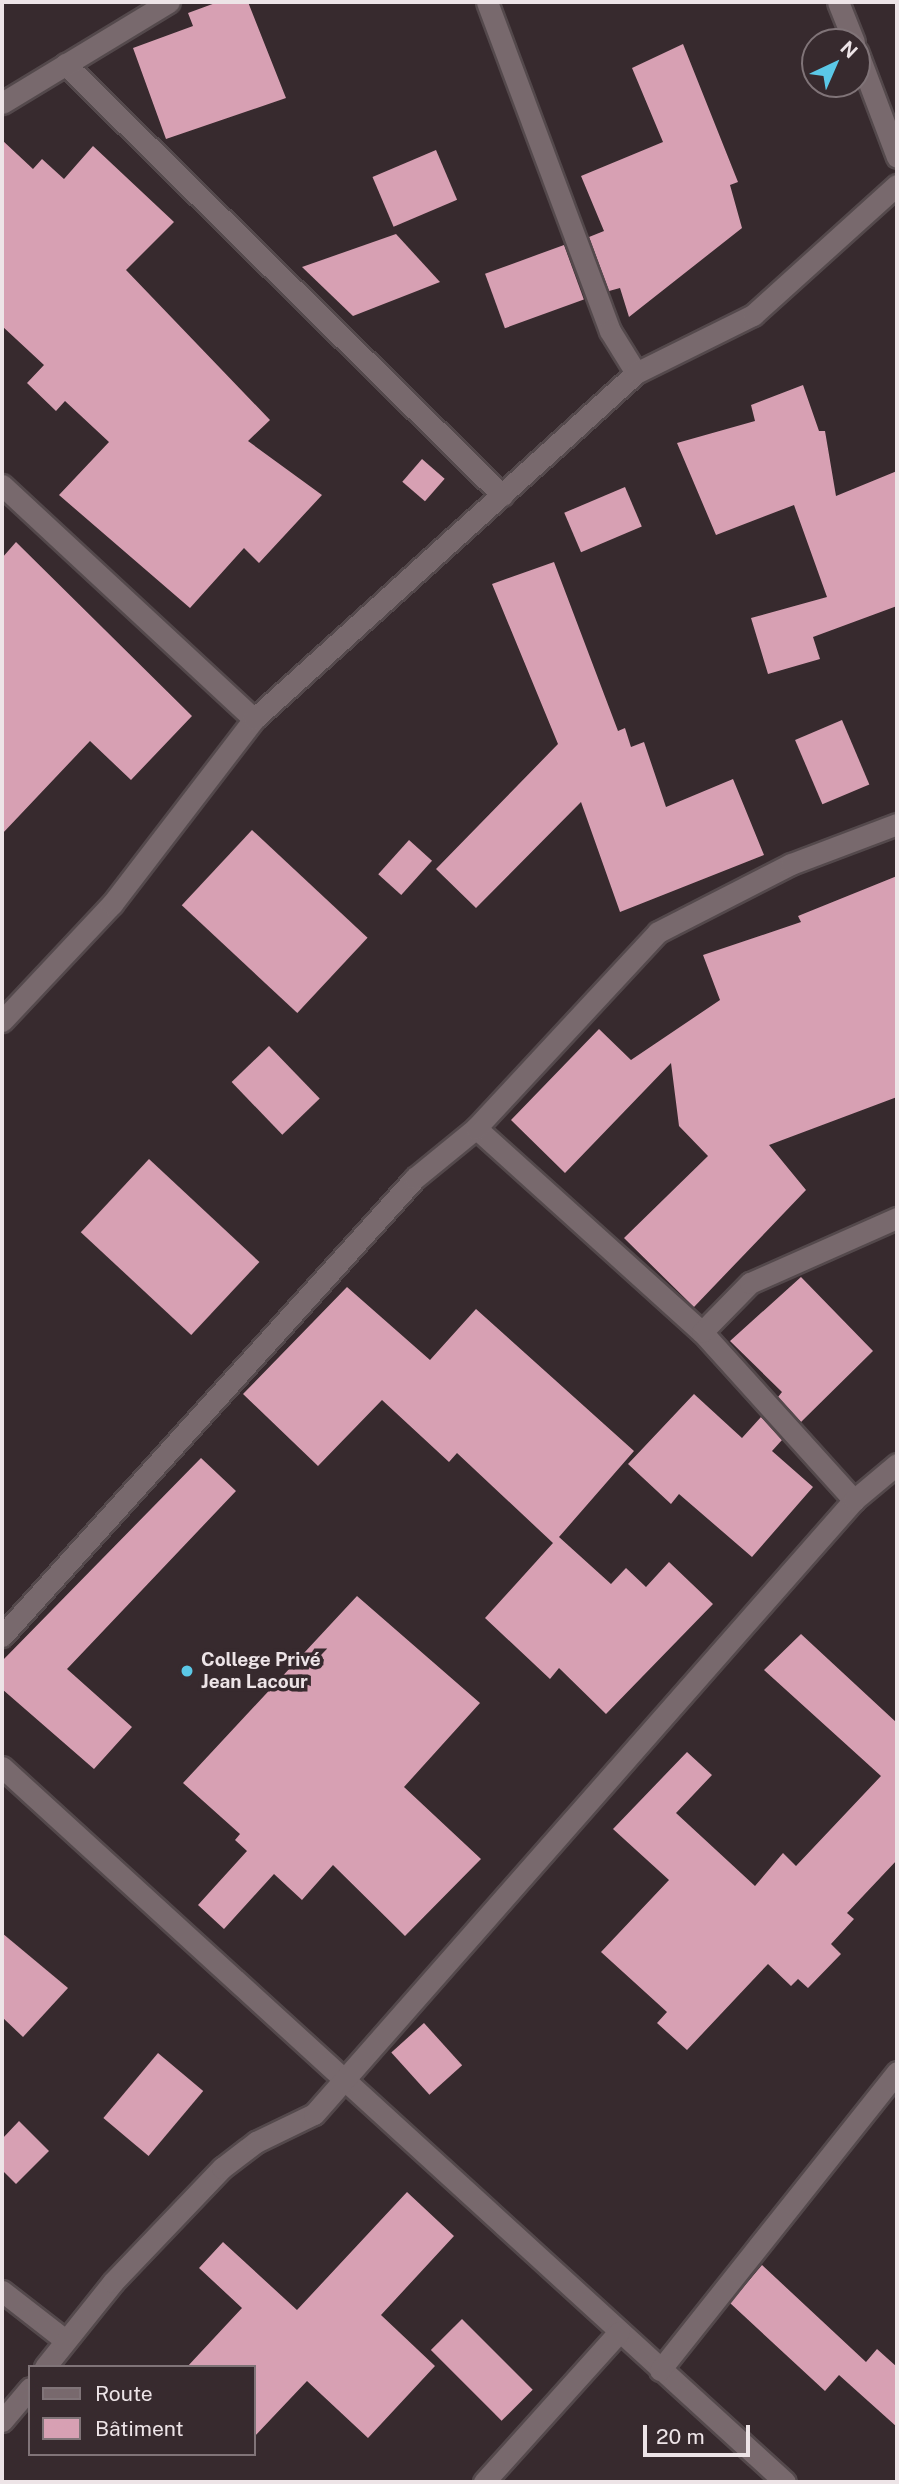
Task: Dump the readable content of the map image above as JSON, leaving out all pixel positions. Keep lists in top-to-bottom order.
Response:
{
  "places": ["College Privé Jean Lacour"],
  "legend": ["Route", "Bâtiment"],
  "scale_bar": "20 m",
  "north": "top right"
}
